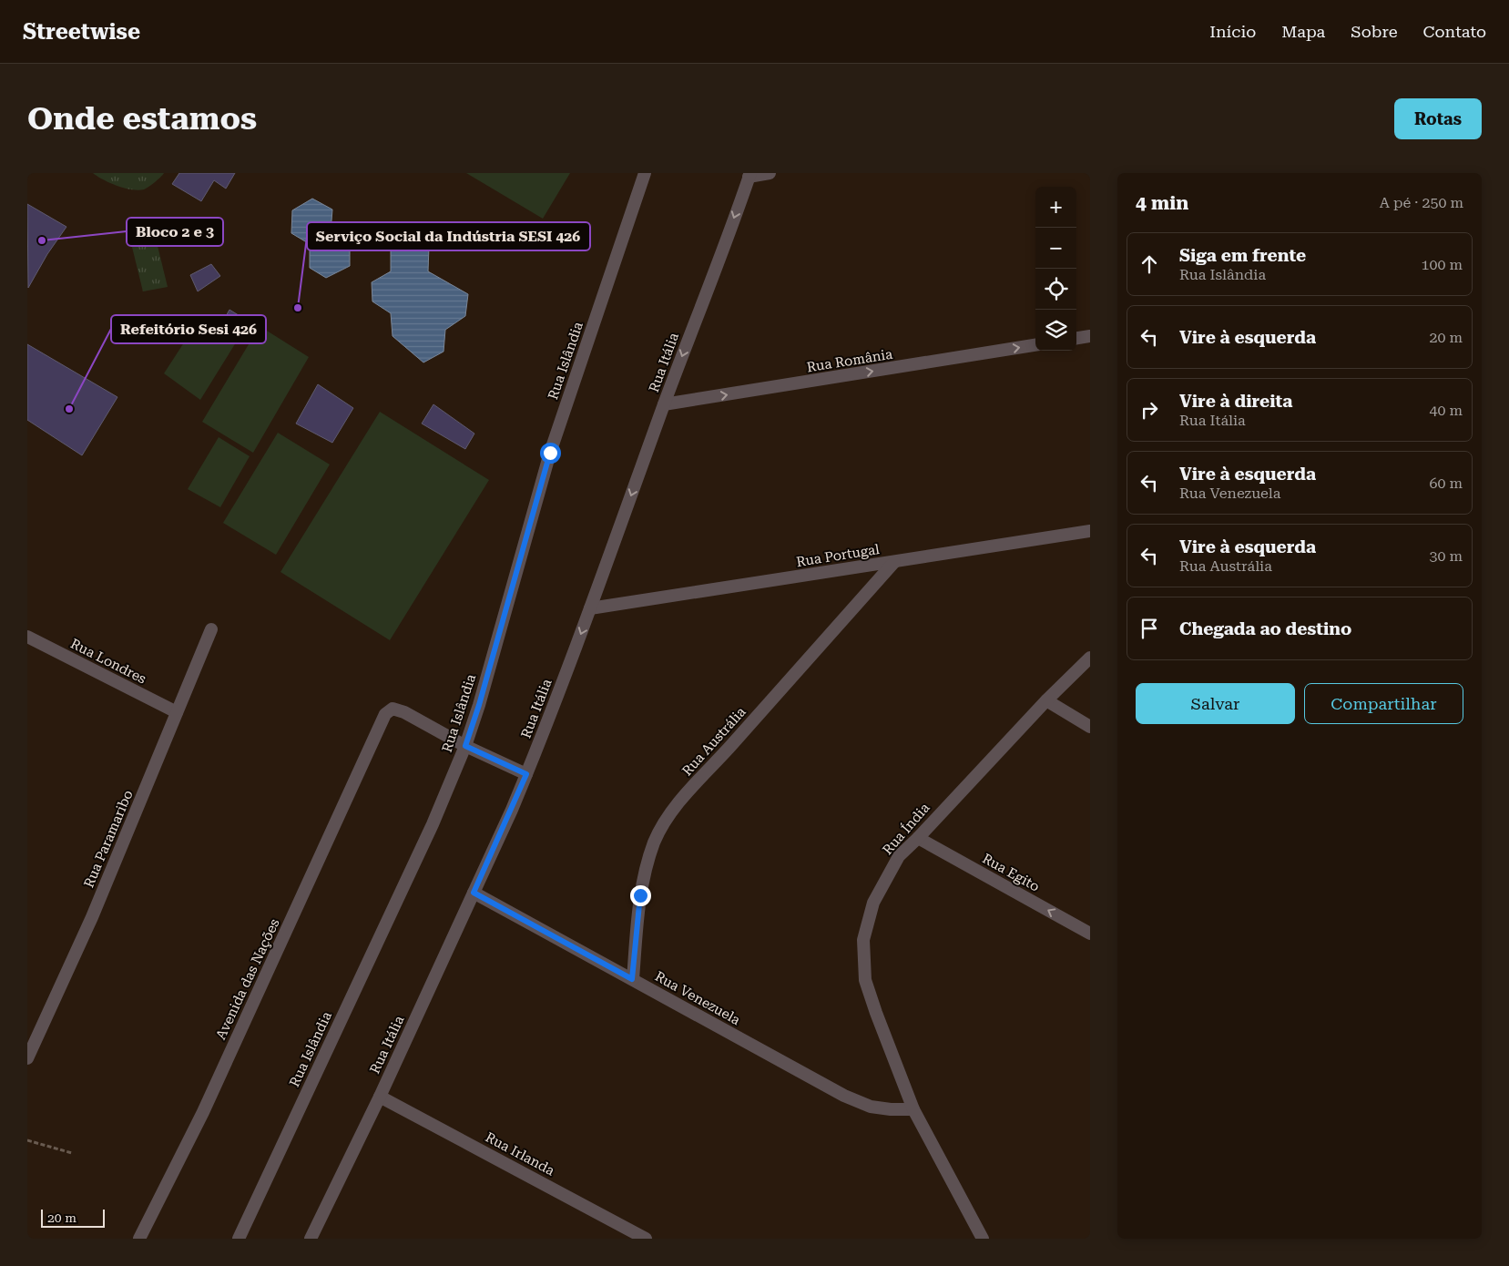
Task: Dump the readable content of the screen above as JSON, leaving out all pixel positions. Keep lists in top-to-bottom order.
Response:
{
  "streets": {
    "street": [
      "Rua Islândia",
      "Rua România",
      "Rua Itália",
      "Rua Portugal",
      "Rua Londres",
      "Rua Austrália",
      "Rua Índia",
      "Rua Paramaribo",
      "Rua Egito",
      "Avenida das Nações",
      "Rua Venezuela",
      "Rua Irlanda"
    ]
  },
  "crossings": [
    ["Rua Islândia", "Avenida das Nações"],
    ["Rua România", "Rua Itália"],
    ["Rua Itália", "Rua Portugal"],
    ["Rua Itália", "Rua Venezuela"],
    ["Rua Itália", "Rua Irlanda"],
    ["Rua Portugal", "Rua Austrália"],
    ["Rua Londres", "Rua Paramaribo"],
    ["Rua Austrália", "Rua Venezuela"],
    ["Rua Índia", "Rua Egito"],
    ["Rua Índia", "Rua Venezuela"]
  ],
  "one_way": ["Rua România", "Rua Itália", "Rua Egito"],
  "places": ["Bloco 2 e 3", "Serviço Social da Indústria SESI 426", "Refeitório Sesi 426"],
  "scale_bar": "20 m",
  "page": {
    "header": "Streetwise",
    "nav": [
      "Início",
      "Mapa",
      "Sobre",
      "Contato"
    ],
    "buttons": [
      "Rotas",
      ["Salvar", "Compartilhar"]
    ],
    "title": "Onde estamos",
    "heading": ["4 min", "A pé · 250 m"],
    "map_buttons": ["+", "−"],
    "list": [
      ["Siga em frente", "Rua Islândia", "100 m"],
      ["Vire à esquerda", "20 m"],
      ["Vire à direita", "Rua Itália", "40 m"],
      ["Vire à esquerda", "Rua Venezuela", "60 m"],
      ["Vire à esquerda", "Rua Austrália", "30 m"],
      "Chegada ao destino"
    ],
    "scale": "20 m"
  }
}
